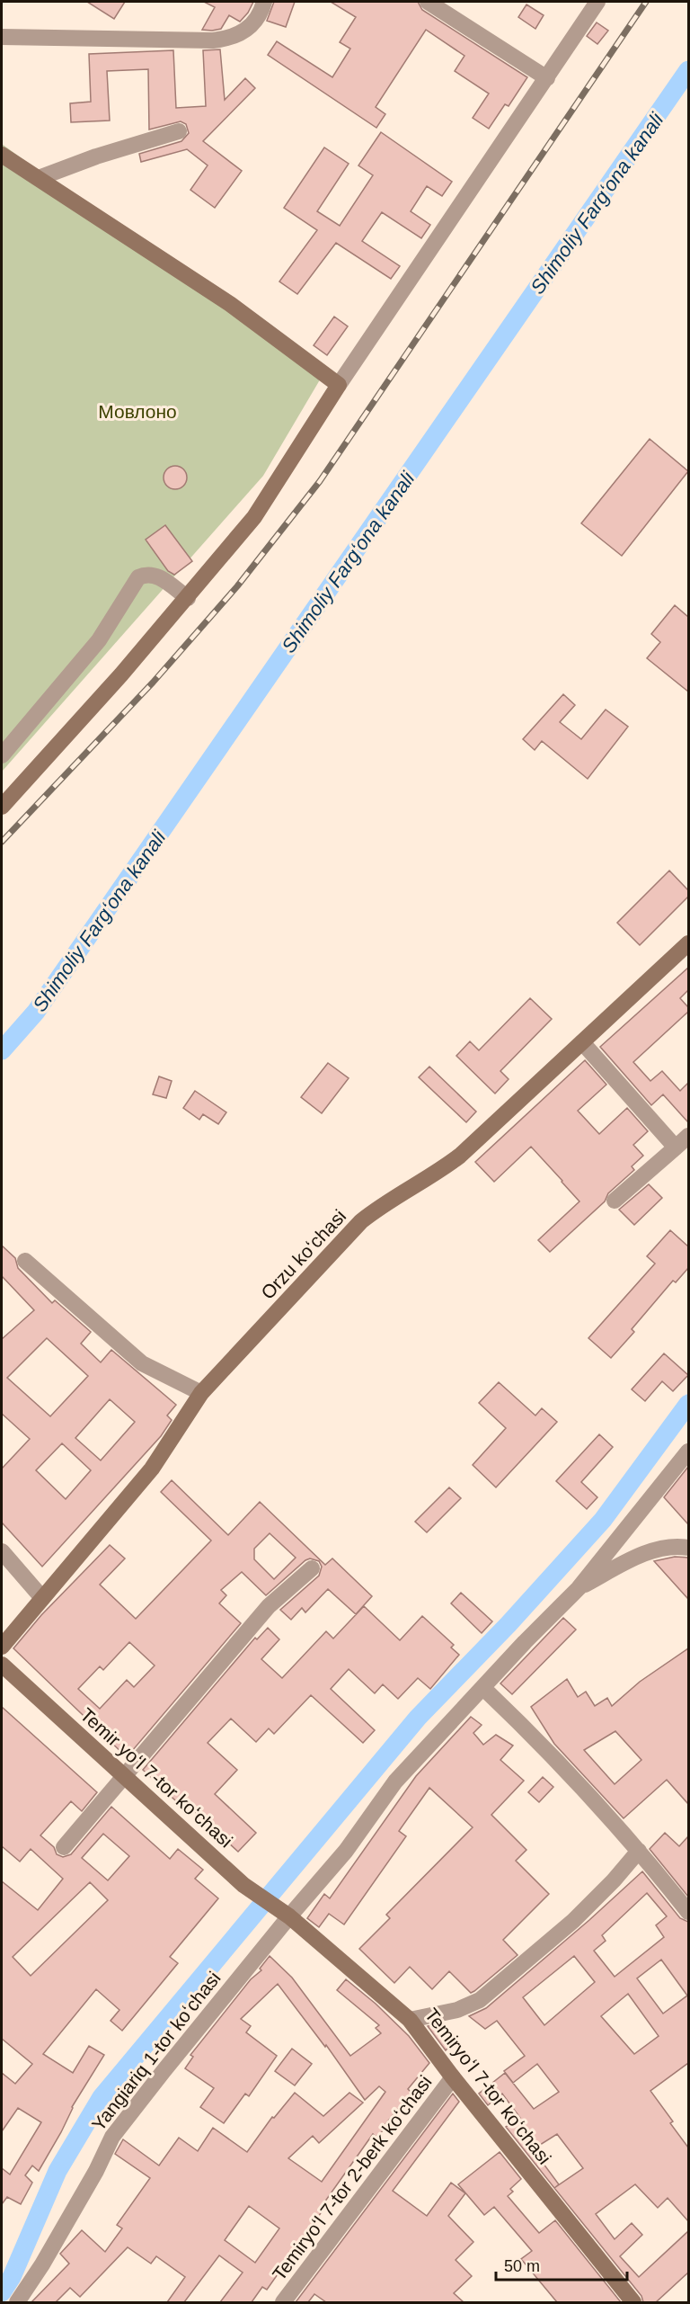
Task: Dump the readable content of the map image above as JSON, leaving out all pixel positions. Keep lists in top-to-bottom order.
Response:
{
  "streets": {
    "street": [
      "Orzu koʻchasi",
      "Temir yoʻl 7-tor koʻchasi",
      "Yangiariq 1-tor koʻchasi",
      "Temiryoʻl 7-tor koʻchasi",
      "Temiryoʻl 7-tor 2-berk koʻchasi"
    ]
  },
  "crossings": [
    ["Temir yoʻl 7-tor koʻchasi", "Yangiariq 1-tor koʻchasi"],
    ["Temir yoʻl 7-tor koʻchasi", "Temiryoʻl 7-tor koʻchasi"],
    ["Yangiariq 1-tor koʻchasi", "Temiryoʻl 7-tor koʻchasi"],
    ["Temiryoʻl 7-tor koʻchasi", "Temiryoʻl 7-tor 2-berk koʻchasi"]
  ],
  "water": ["Shimoliy Fargʻona kanali"],
  "parks": ["Мовлоно"],
  "scale_bar": "50 m"
}
